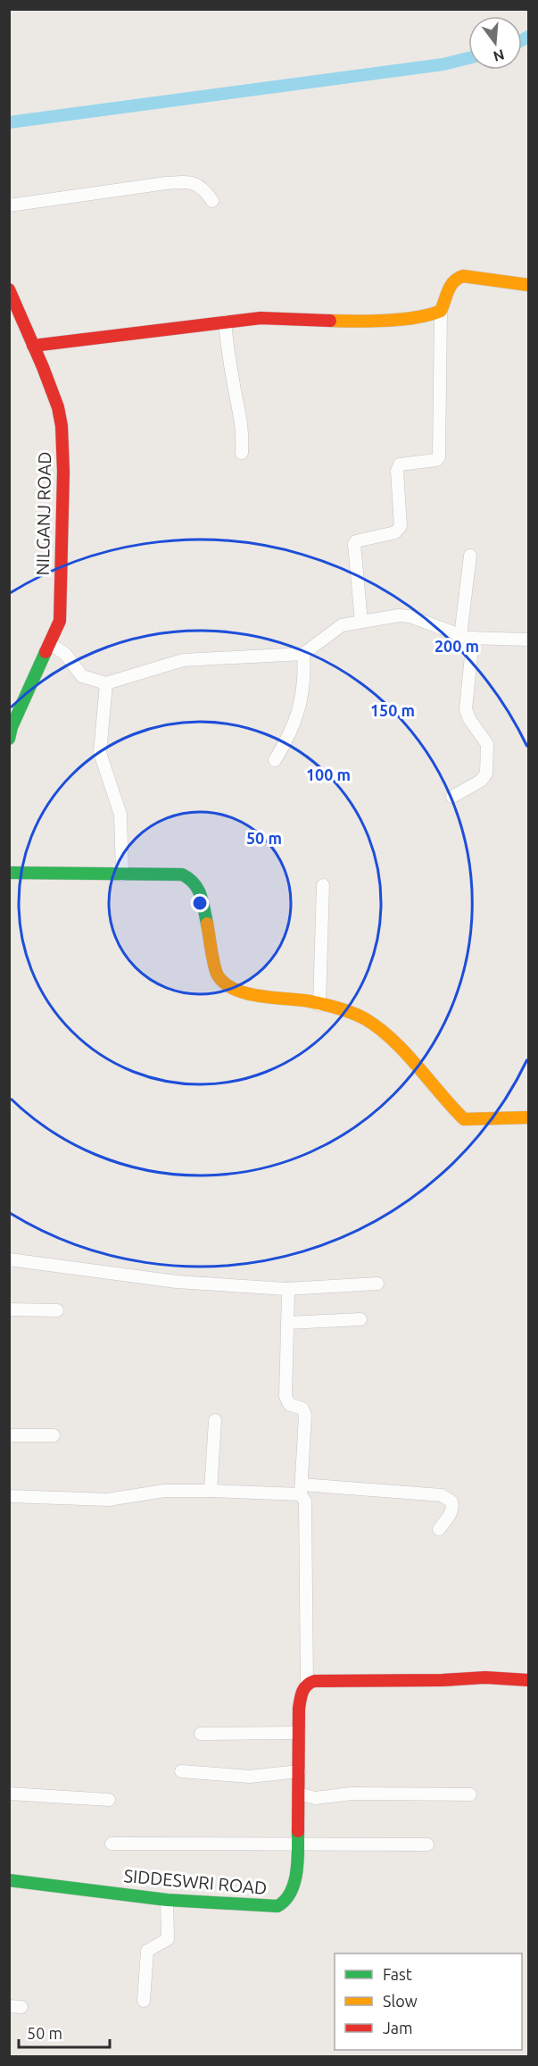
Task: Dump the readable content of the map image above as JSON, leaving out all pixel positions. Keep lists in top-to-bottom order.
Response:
{
  "streets": {
    "street": ["NILGANJ ROAD", "SIDDESWRI ROAD"]
  },
  "legend": ["Fast", "Slow", "Jam"],
  "scale_bar": "50 m",
  "north": "bottom",
  "rings": [
    "200 m",
    "150 m",
    "100 m",
    "50 m"
  ]
}
